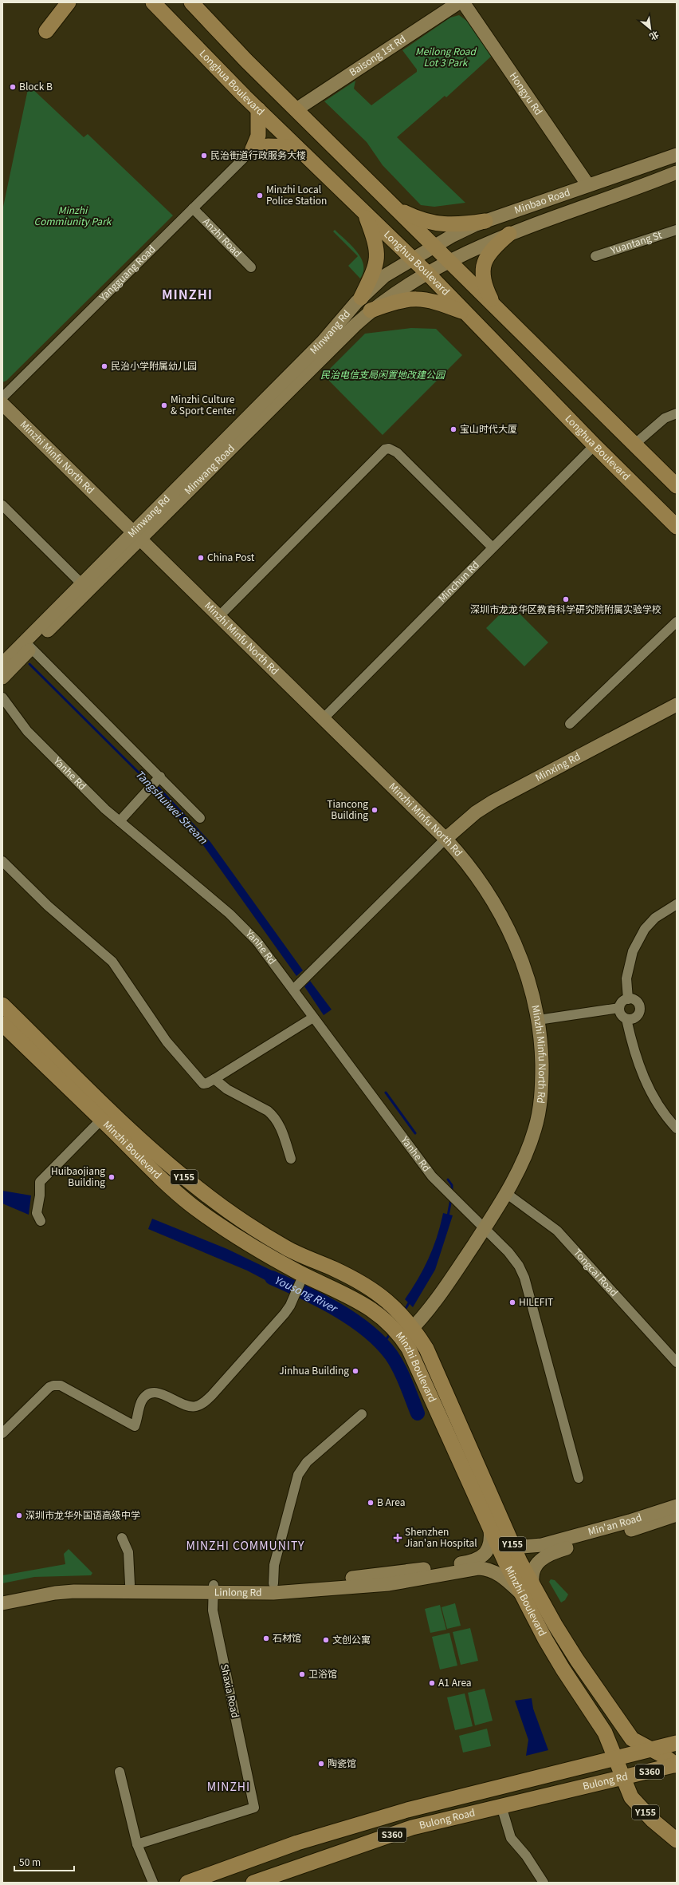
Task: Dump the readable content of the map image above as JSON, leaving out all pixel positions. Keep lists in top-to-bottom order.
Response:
{
  "streets": {
    "main road": [
      "Baisong 1st Rd",
      "Longhua Boulevard",
      "Hongyu Rd",
      "Minbao Road",
      "Minwang Rd",
      "Minzhi Minfu North Rd",
      "Minwang Road",
      "Minxing Rd",
      "Minzhi Boulevard",
      "Y155",
      "Min'an Road",
      "Linlong Rd",
      "S360",
      "Bulong Rd",
      "Bulong Road"
    ],
    "street": [
      "Anzhi Road",
      "Yuantang St",
      "Yangguang Road",
      "Minchun Rd",
      "Yanhe Rd",
      "Tongcai Road",
      "Shaxia Road"
    ]
  },
  "crossings": [
    ["Longhua Boulevard", "Minbao Road"],
    ["Longhua Boulevard", "Minwang Road"],
    ["Longhua Boulevard", "Minchun Rd"],
    ["Hongyu Rd", "Minbao Road"],
    ["Minbao Road", "Minwang Road"],
    ["Anzhi Road", "Yangguang Road"],
    ["Minwang Rd", "Minzhi Minfu North Rd"],
    ["Minwang Rd", "Minwang Road"],
    ["Minzhi Minfu North Rd", "Minwang Road"],
    ["Minzhi Minfu North Rd", "Minchun Rd"],
    ["Minzhi Minfu North Rd", "Minxing Rd"],
    ["Minzhi Minfu North Rd", "Yanhe Rd"],
    ["Minzhi Minfu North Rd", "Minzhi Boulevard"],
    ["Minzhi Minfu North Rd", "Tongcai Road"],
    ["Minzhi Boulevard", "S360"],
    ["Minzhi Boulevard", "Bulong Rd"],
    ["Linlong Rd", "Shaxia Road"],
    ["Bulong Rd", "Bulong Road"]
  ],
  "districts": ["MINZHI", "MINZHI COMMUNITY", "MINZHI"],
  "water": ["Tangshuiwei Stream", "Yousong River"],
  "parks": ["Meilong Road Lot 3 Park", "Minzhi Commiunity Park", "民治电信支局闲置地改建公园"],
  "places": {
    "other": [
      "Block B",
      "民治街道行政服务大楼",
      "Minzhi Local Police Station",
      "民治小学附属幼儿园",
      "Minzhi Culture & Sport Center",
      "宝山时代大厦",
      "China Post",
      "深圳市龙龙华区教育科学研究院附属实验学校",
      "Tiancong Building",
      "Huibaojiang Building",
      "HILEFIT",
      "Jinhua Building",
      "B Area",
      "深圳市龙华外国语高级中学",
      "石材馆",
      "文创公寓",
      "卫浴馆",
      "A1 Area",
      "陶瓷馆"
    ],
    "health": ["Shenzhen Jian'an Hospital"]
  },
  "scale_bar": "50 m",
  "north": "bottom right"
}
